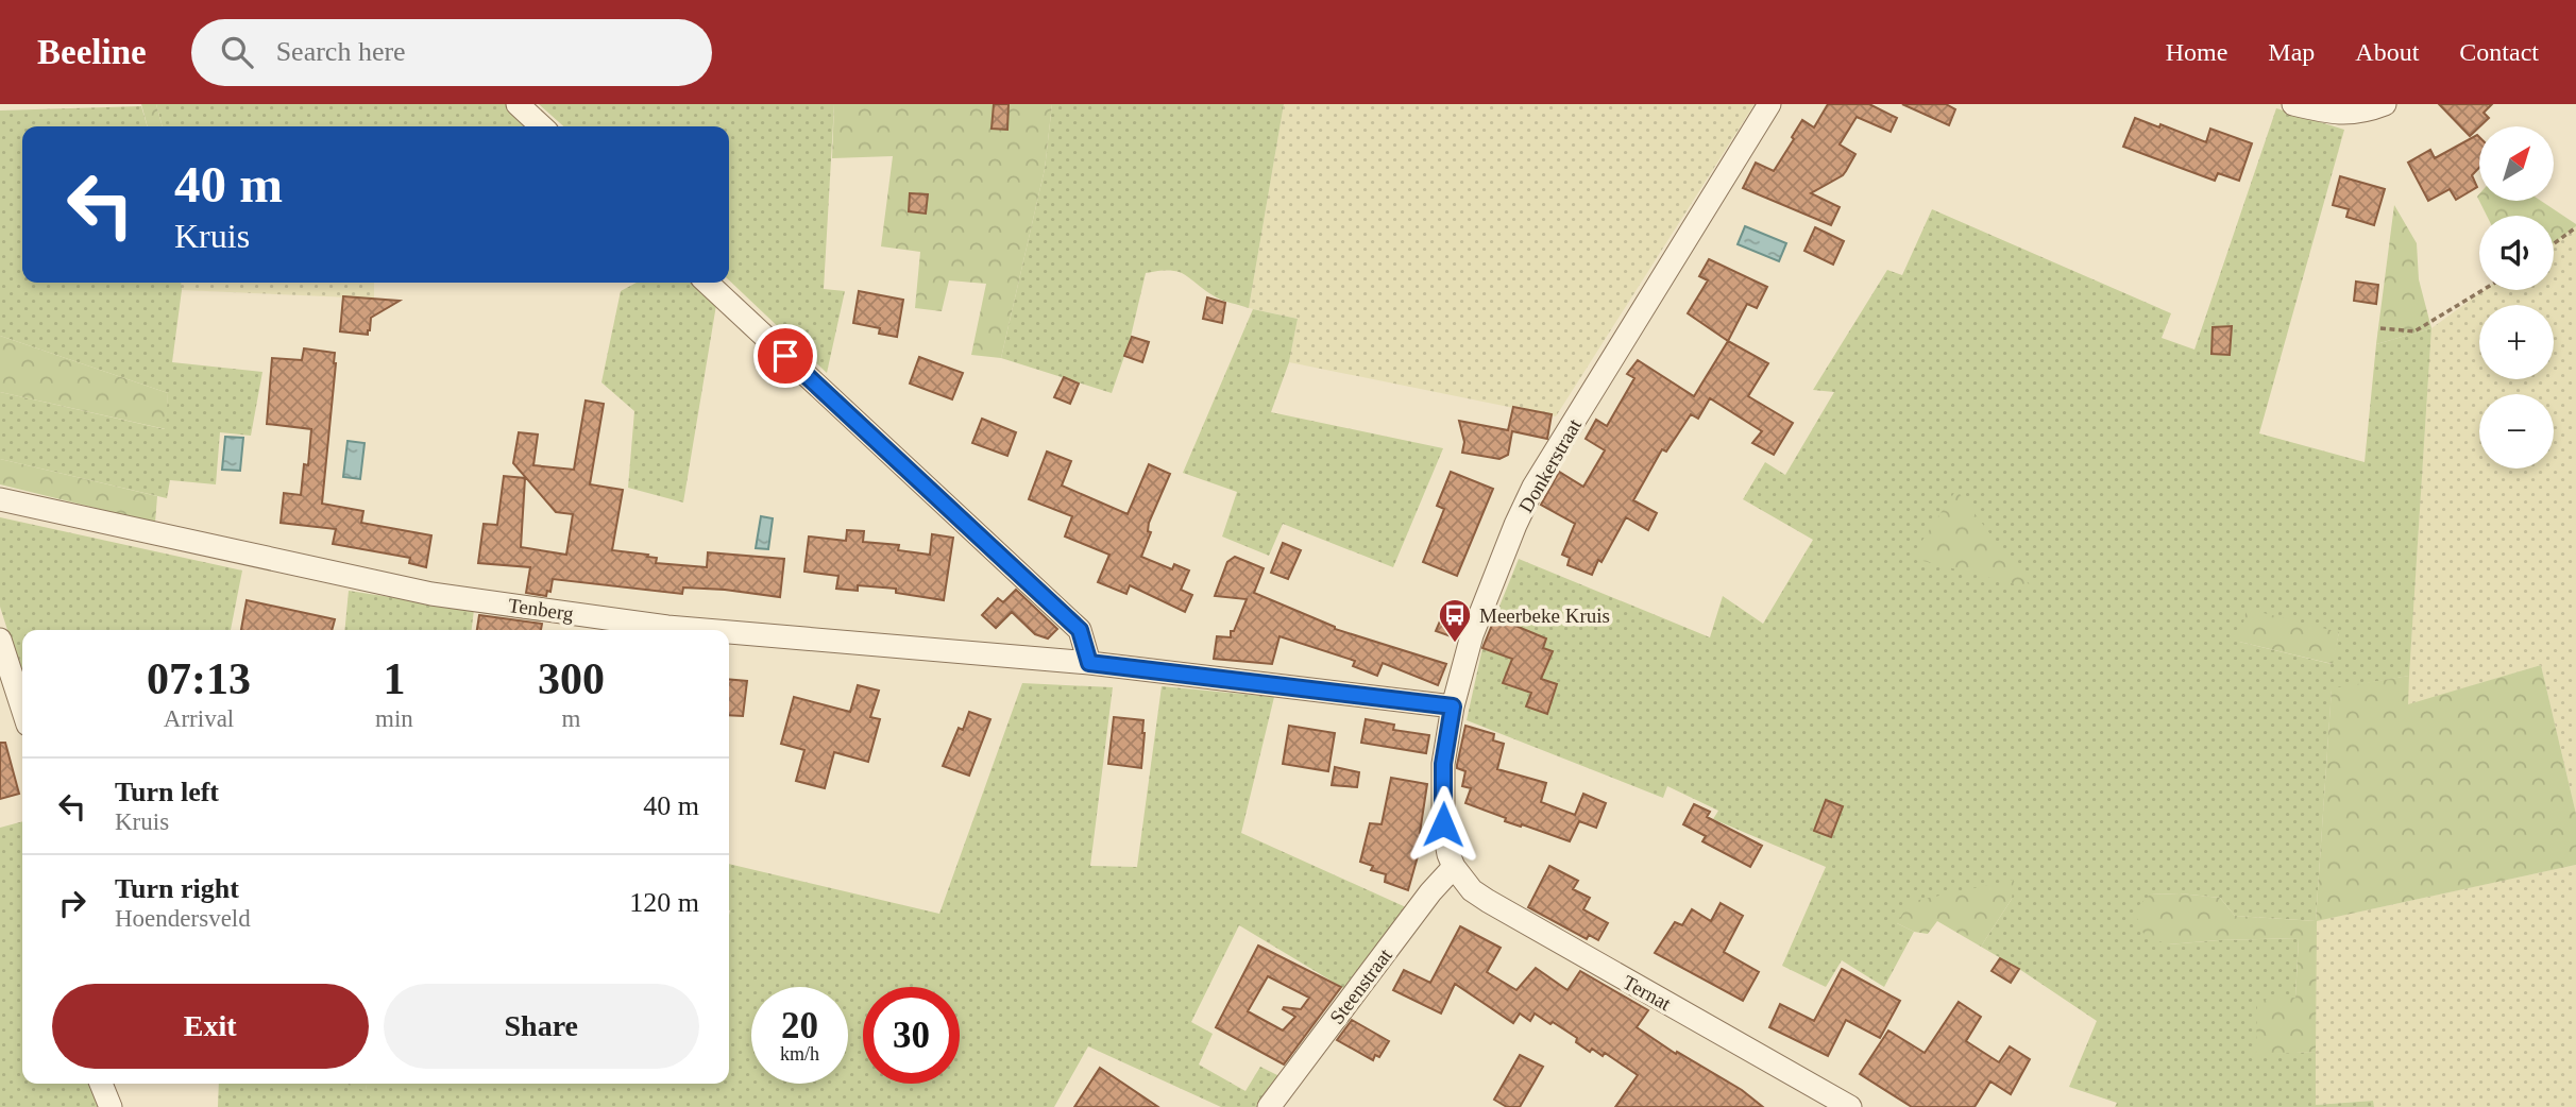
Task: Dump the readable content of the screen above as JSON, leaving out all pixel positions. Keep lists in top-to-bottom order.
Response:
{
  "streets": {
    "street": [
      "Donkerstraat",
      "Tenberg",
      "Steenstraat",
      "Ternat"
    ]
  },
  "crossings": [
    ["Donkerstraat", "Tenberg"],
    ["Donkerstraat", "Steenstraat"],
    ["Donkerstraat", "Ternat"],
    ["Steenstraat", "Ternat"]
  ],
  "places": {
    "bus stop": ["Meerbeke Kruis"]
  },
  "north": "top right",
  "page": {
    "header": "Beeline",
    "search": "Search here",
    "nav": [
      "Home",
      "Map",
      "About",
      "Contact"
    ],
    "map_buttons": ["+", "−"],
    "turn": ["40 m", "Kruis"],
    "eta": [
      "07:13",
      "Arrival",
      "1",
      "min",
      "300",
      "m"
    ],
    "list": [
      {
        "name": "Turn left",
        "note": "Kruis",
        "value": "40 m"
      },
      {
        "name": "Turn right",
        "note": "Hoendersveld",
        "value": "120 m"
      }
    ],
    "buttons": ["Exit", "Share"],
    "speed": "20 km/h",
    "limit": "30"
  }
}
